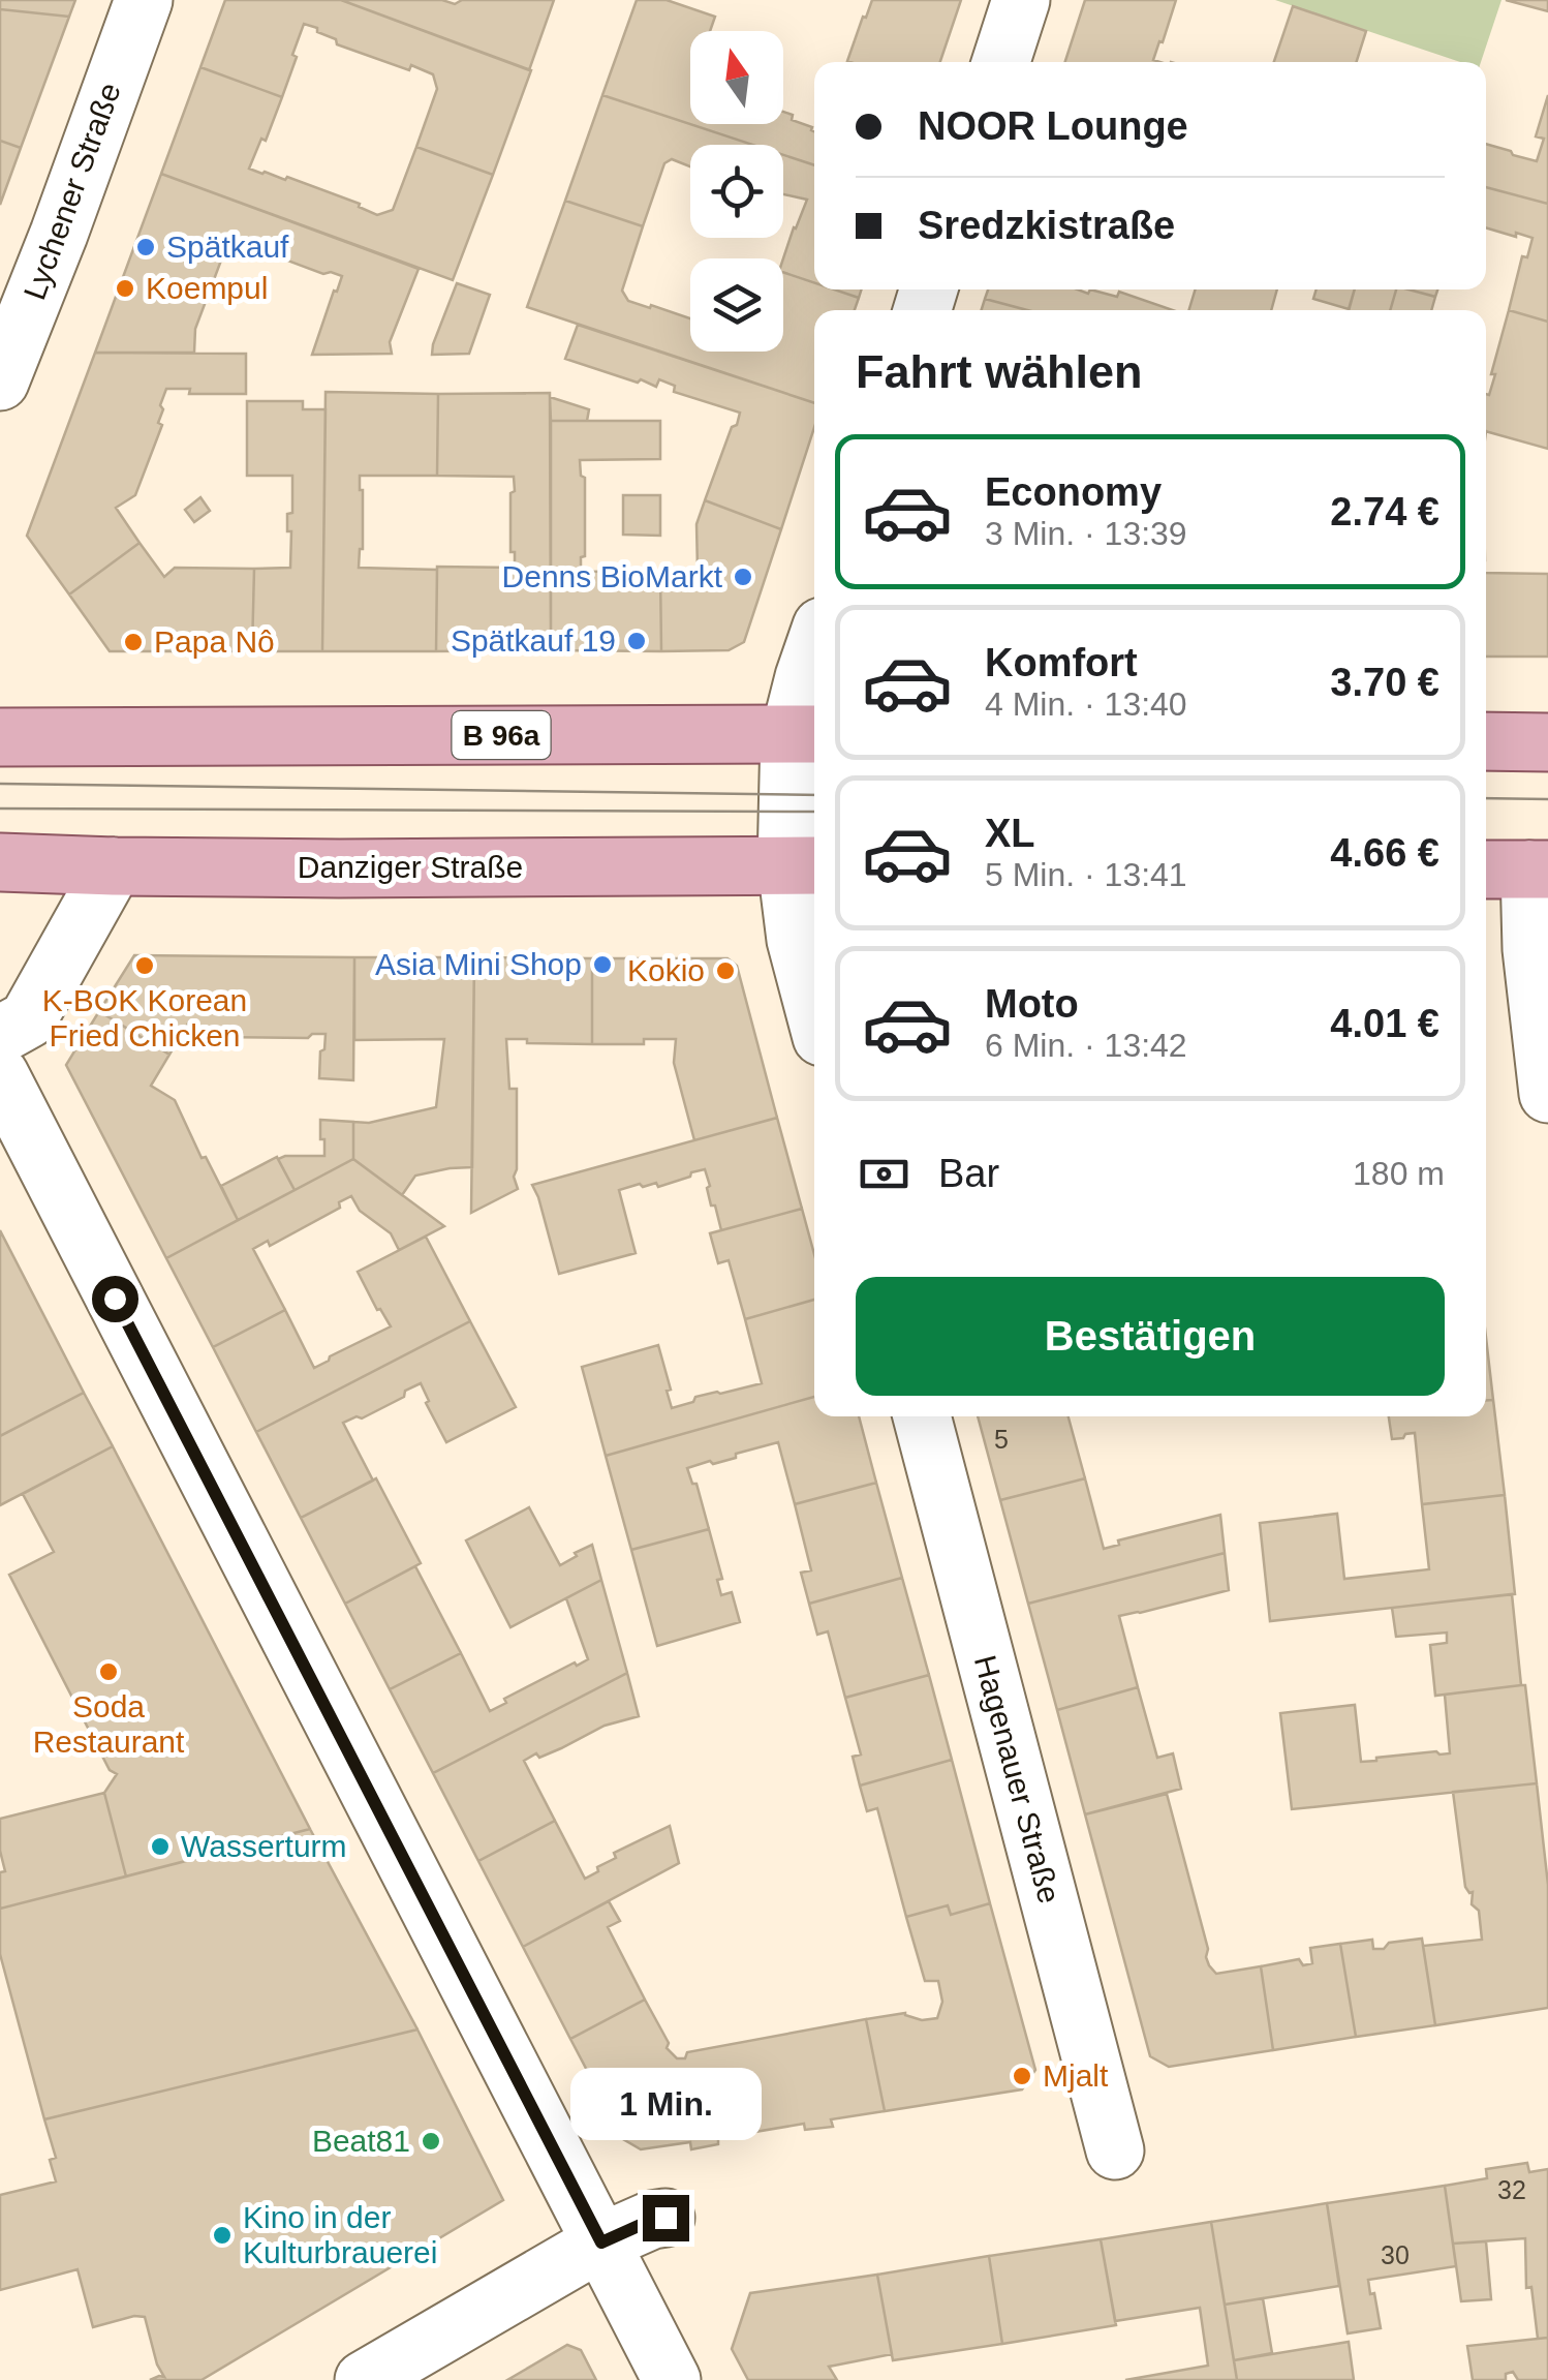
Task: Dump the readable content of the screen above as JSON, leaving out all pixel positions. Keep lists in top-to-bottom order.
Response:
{
  "streets": {
    "main road": ["B 96a", "Danziger Straße"],
    "street": ["Lychener Straße", "Hagenauer Straße"]
  },
  "places": [
    "Spätkauf",
    "Koempul",
    "Denns BioMarkt",
    "Spätkauf 19",
    "Papa Nô",
    "Asia Mini Shop",
    "K-BOK Korean Fried Chicken",
    "Kokio",
    "Soda Restaurant",
    "Wasserturm",
    "Mjalt",
    "Beat81",
    "Kino in der Kulturbrauerei"
  ],
  "house_numbers": ["5", "32", "30"],
  "north": "top",
  "page": {
    "banner": ["NOOR Lounge", "Sredzkistraße"],
    "heading": "Fahrt wählen",
    "list": [
      {
        "name": "Economy",
        "note": "3 Min. · 13:39",
        "value": "2.74 €"
      },
      {
        "name": "Komfort",
        "note": "4 Min. · 13:40",
        "value": "3.70 €"
      },
      {
        "name": "XL",
        "note": "5 Min. · 13:41",
        "value": "4.66 €"
      },
      {
        "name": "Moto",
        "note": "6 Min. · 13:42",
        "value": "4.01 €"
      }
    ],
    "pay": ["Bar", "180 m"],
    "buttons": "Bestätigen",
    "bubble": "1 Min."
  }
}
